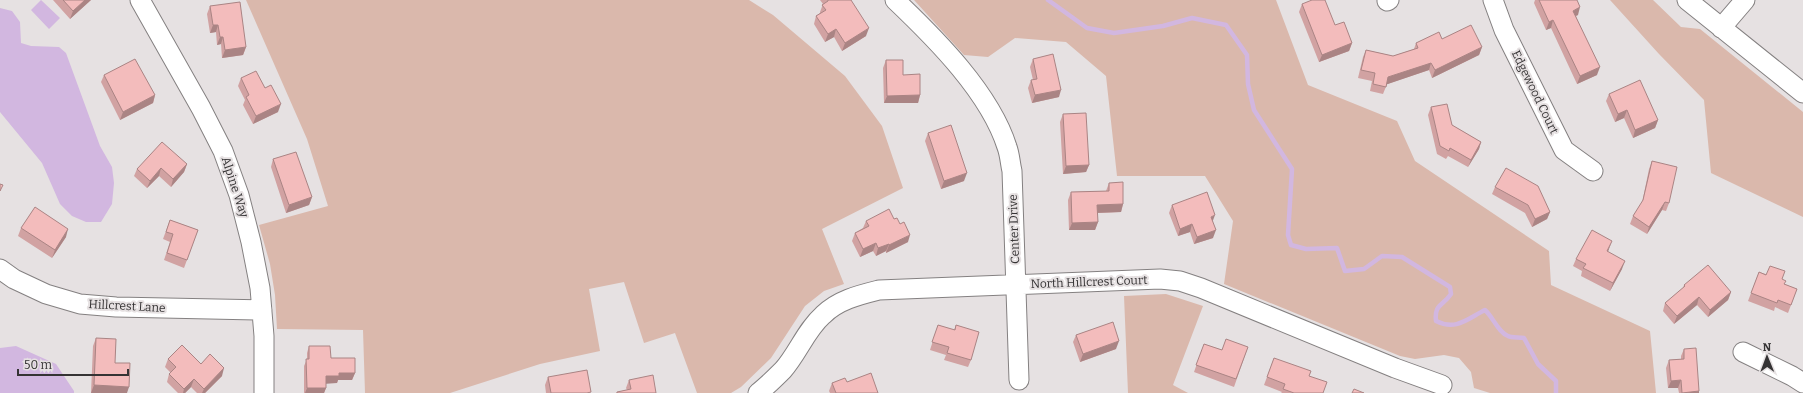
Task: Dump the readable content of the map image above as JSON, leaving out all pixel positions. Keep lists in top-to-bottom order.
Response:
{
  "streets": {
    "street": [
      "Edgewood Court",
      "Alpine Way",
      "Center Drive",
      "North Hillcrest Court",
      "Hillcrest Lane"
    ]
  },
  "crossings": [
    ["Alpine Way", "Hillcrest Lane"],
    ["Center Drive", "North Hillcrest Court"]
  ],
  "scale_bar": "50 m",
  "north": "top"
}
